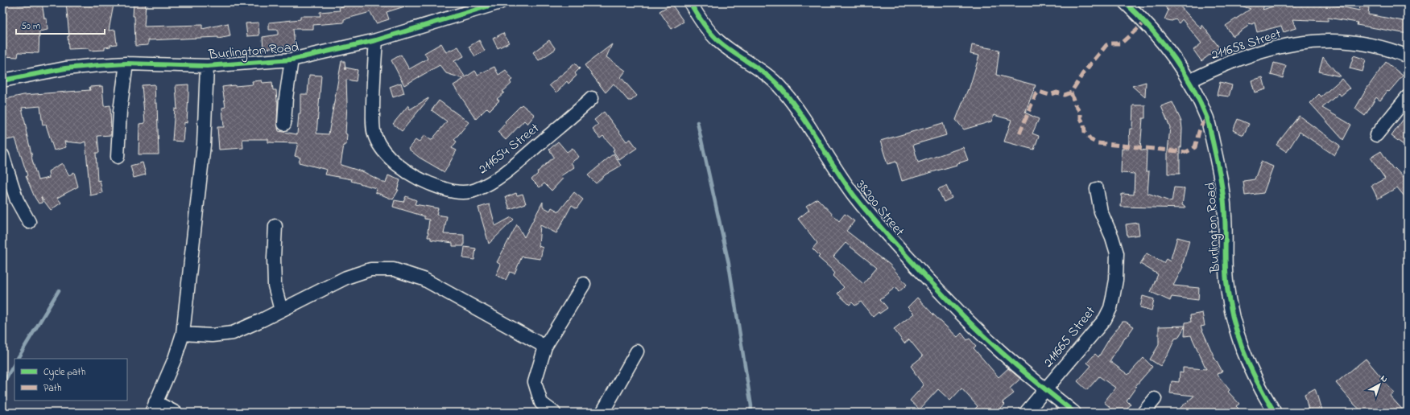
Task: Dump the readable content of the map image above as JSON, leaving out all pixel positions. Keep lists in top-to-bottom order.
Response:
{
  "streets": {
    "street": [
      "211658 Street",
      "Burlington Road",
      "211654 Street",
      "38200 Street",
      "211665 Street"
    ]
  },
  "crossings": [
    ["211658 Street", "Burlington Road"],
    ["Burlington Road", "211654 Street"],
    ["38200 Street", "211665 Street"]
  ],
  "legend": ["Cycle path", "Path"],
  "scale_bar": "50 m",
  "north": "top right"
}
